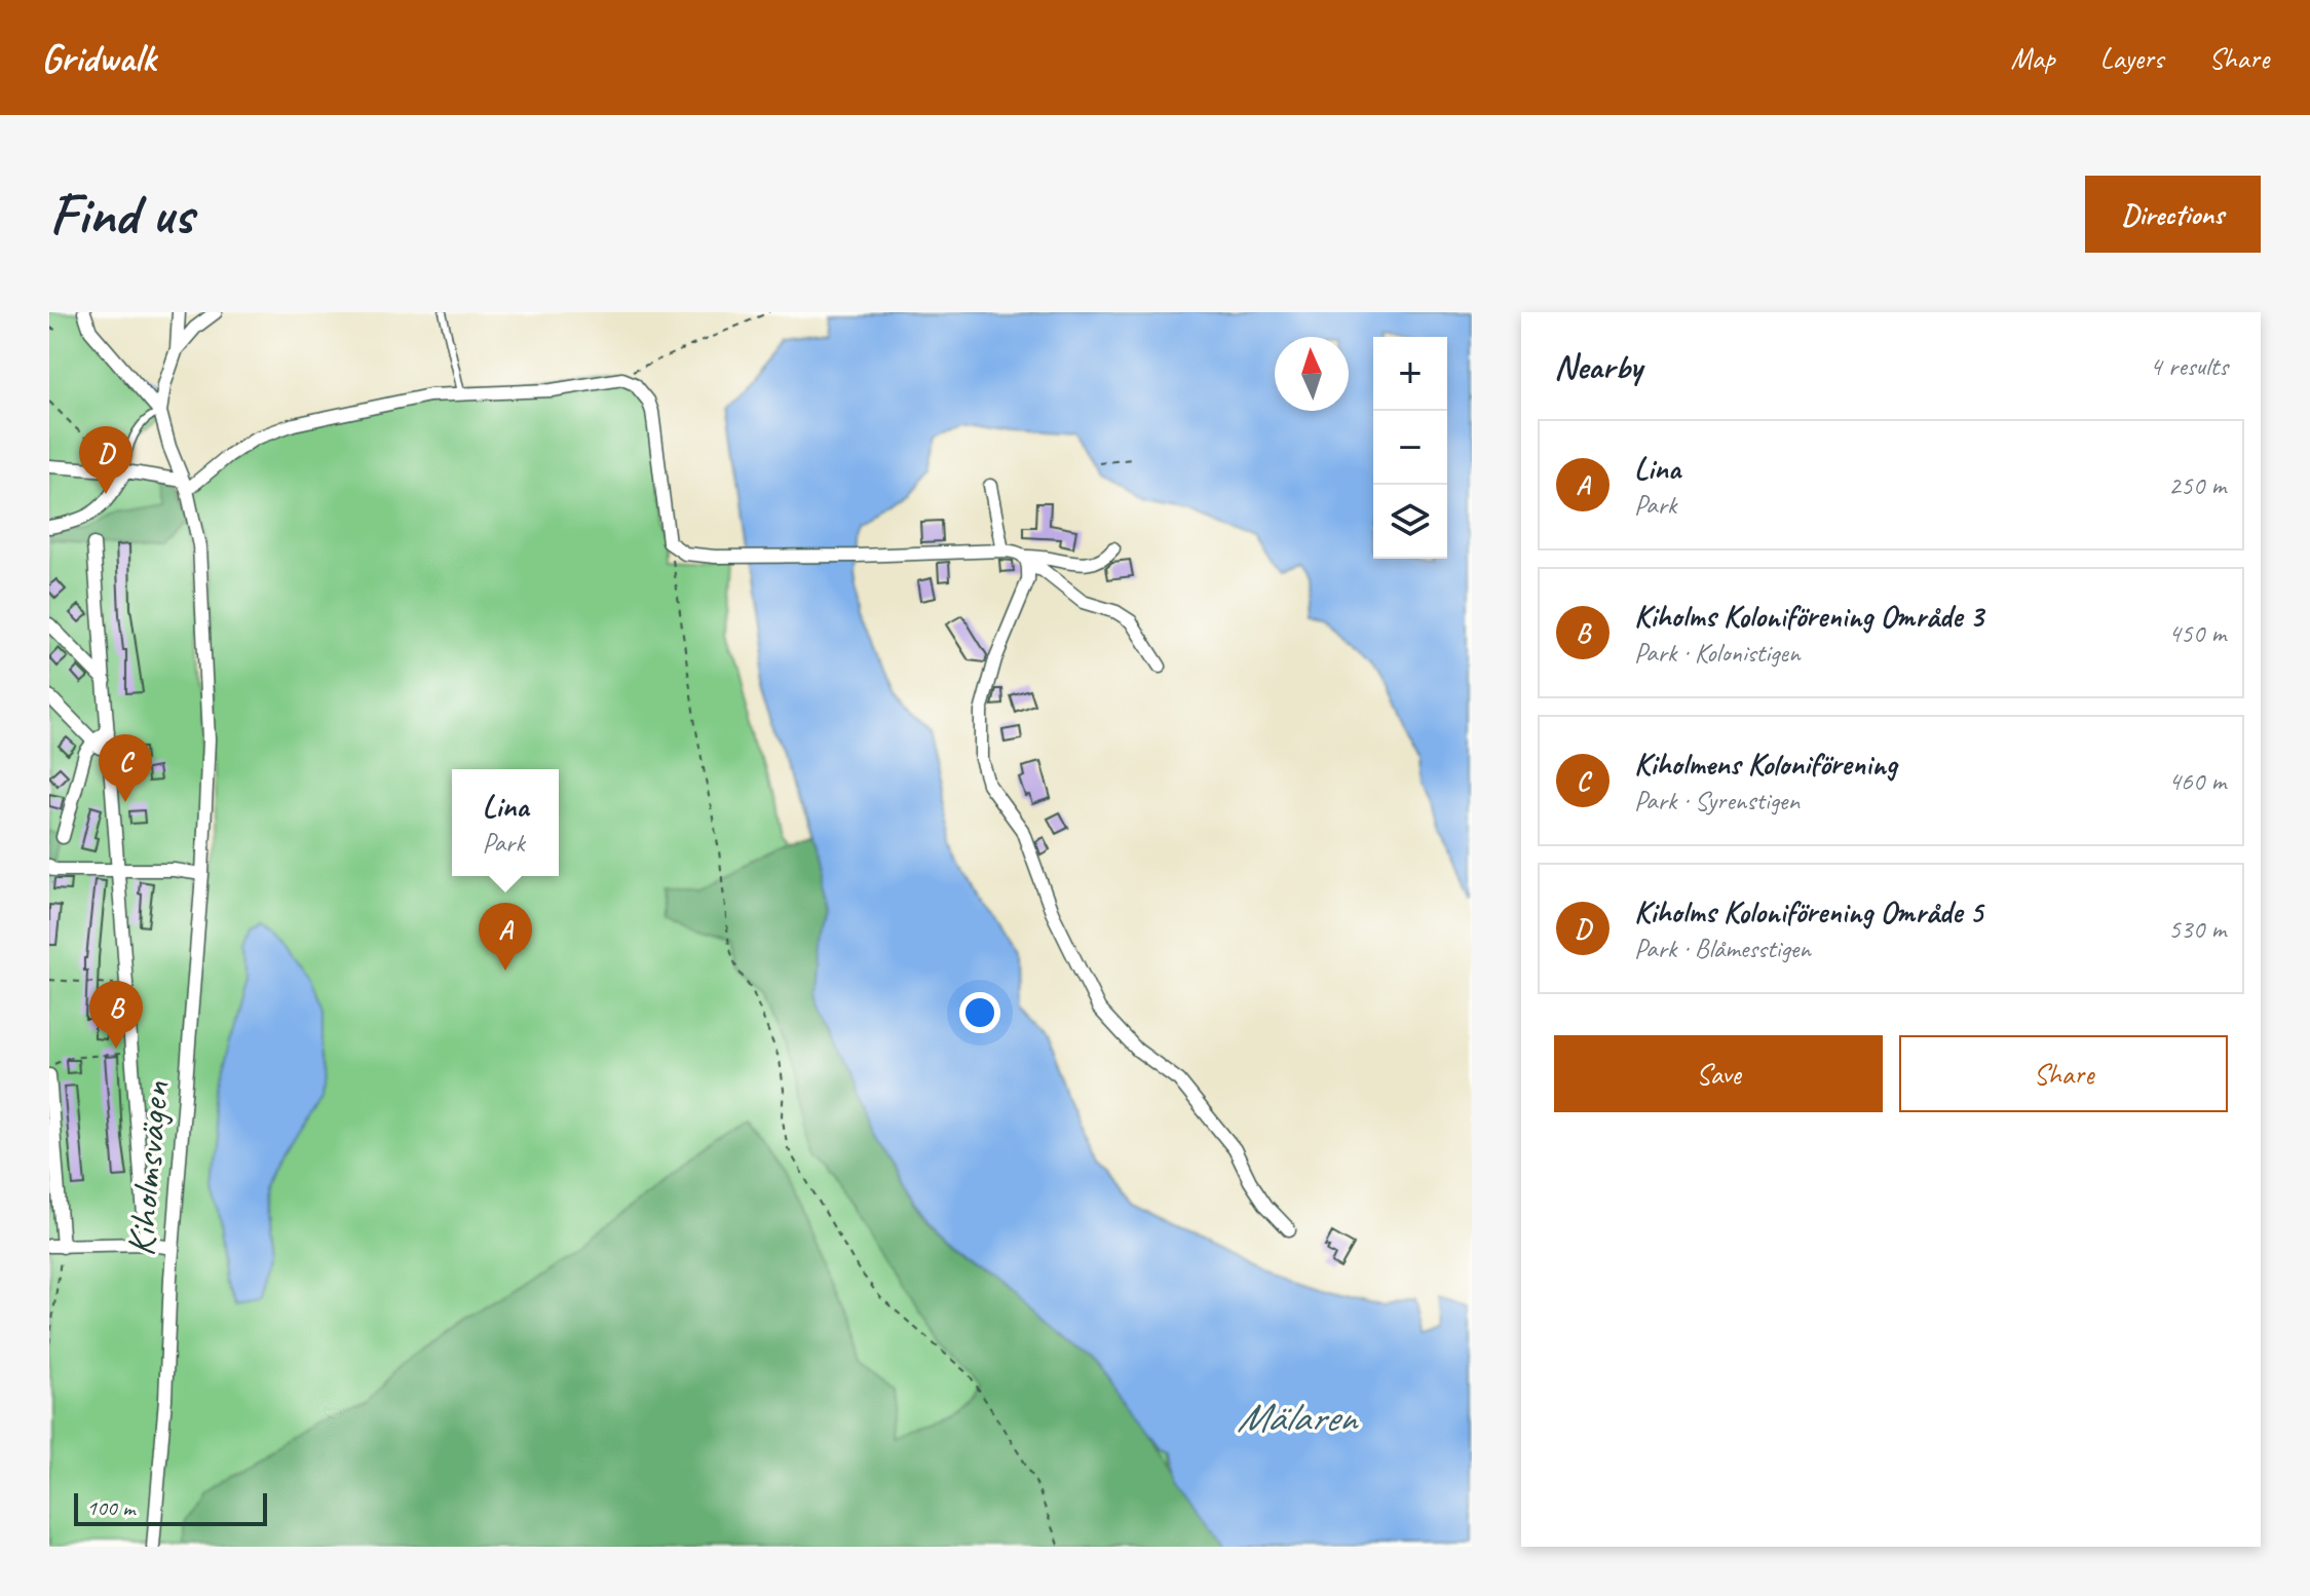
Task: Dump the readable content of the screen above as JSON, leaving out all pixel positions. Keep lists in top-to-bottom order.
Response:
{
  "streets": {
    "street": ["Kiholmsvägen"]
  },
  "water": ["Mälaren"],
  "scale_bar": "100 m",
  "north": "top",
  "page": {
    "header": "Gridwalk",
    "nav": ["Map", "Layers", "Share"],
    "buttons": [
      "Directions",
      ["Save", "Share"]
    ],
    "title": "Find us",
    "heading": ["Nearby", "4 results"],
    "map_buttons": ["+", "−"],
    "list": [
      {
        "mark": "A",
        "name": "Lina",
        "note": "Park",
        "value": "250 m"
      },
      {
        "mark": "B",
        "name": "Kiholms Koloniförening Område 3",
        "note": "Park · Kolonistigen",
        "value": "450 m"
      },
      {
        "mark": "C",
        "name": "Kiholmens Koloniförening",
        "note": "Park · Syrenstigen",
        "value": "460 m"
      },
      {
        "mark": "D",
        "name": "Kiholms Koloniförening Område 5",
        "note": "Park · Blåmesstigen",
        "value": "530 m"
      }
    ],
    "pins": [
      "D",
      "C",
      "A",
      "B"
    ],
    "popup": ["Lina", "Park"],
    "scale": "100 m"
  }
}
